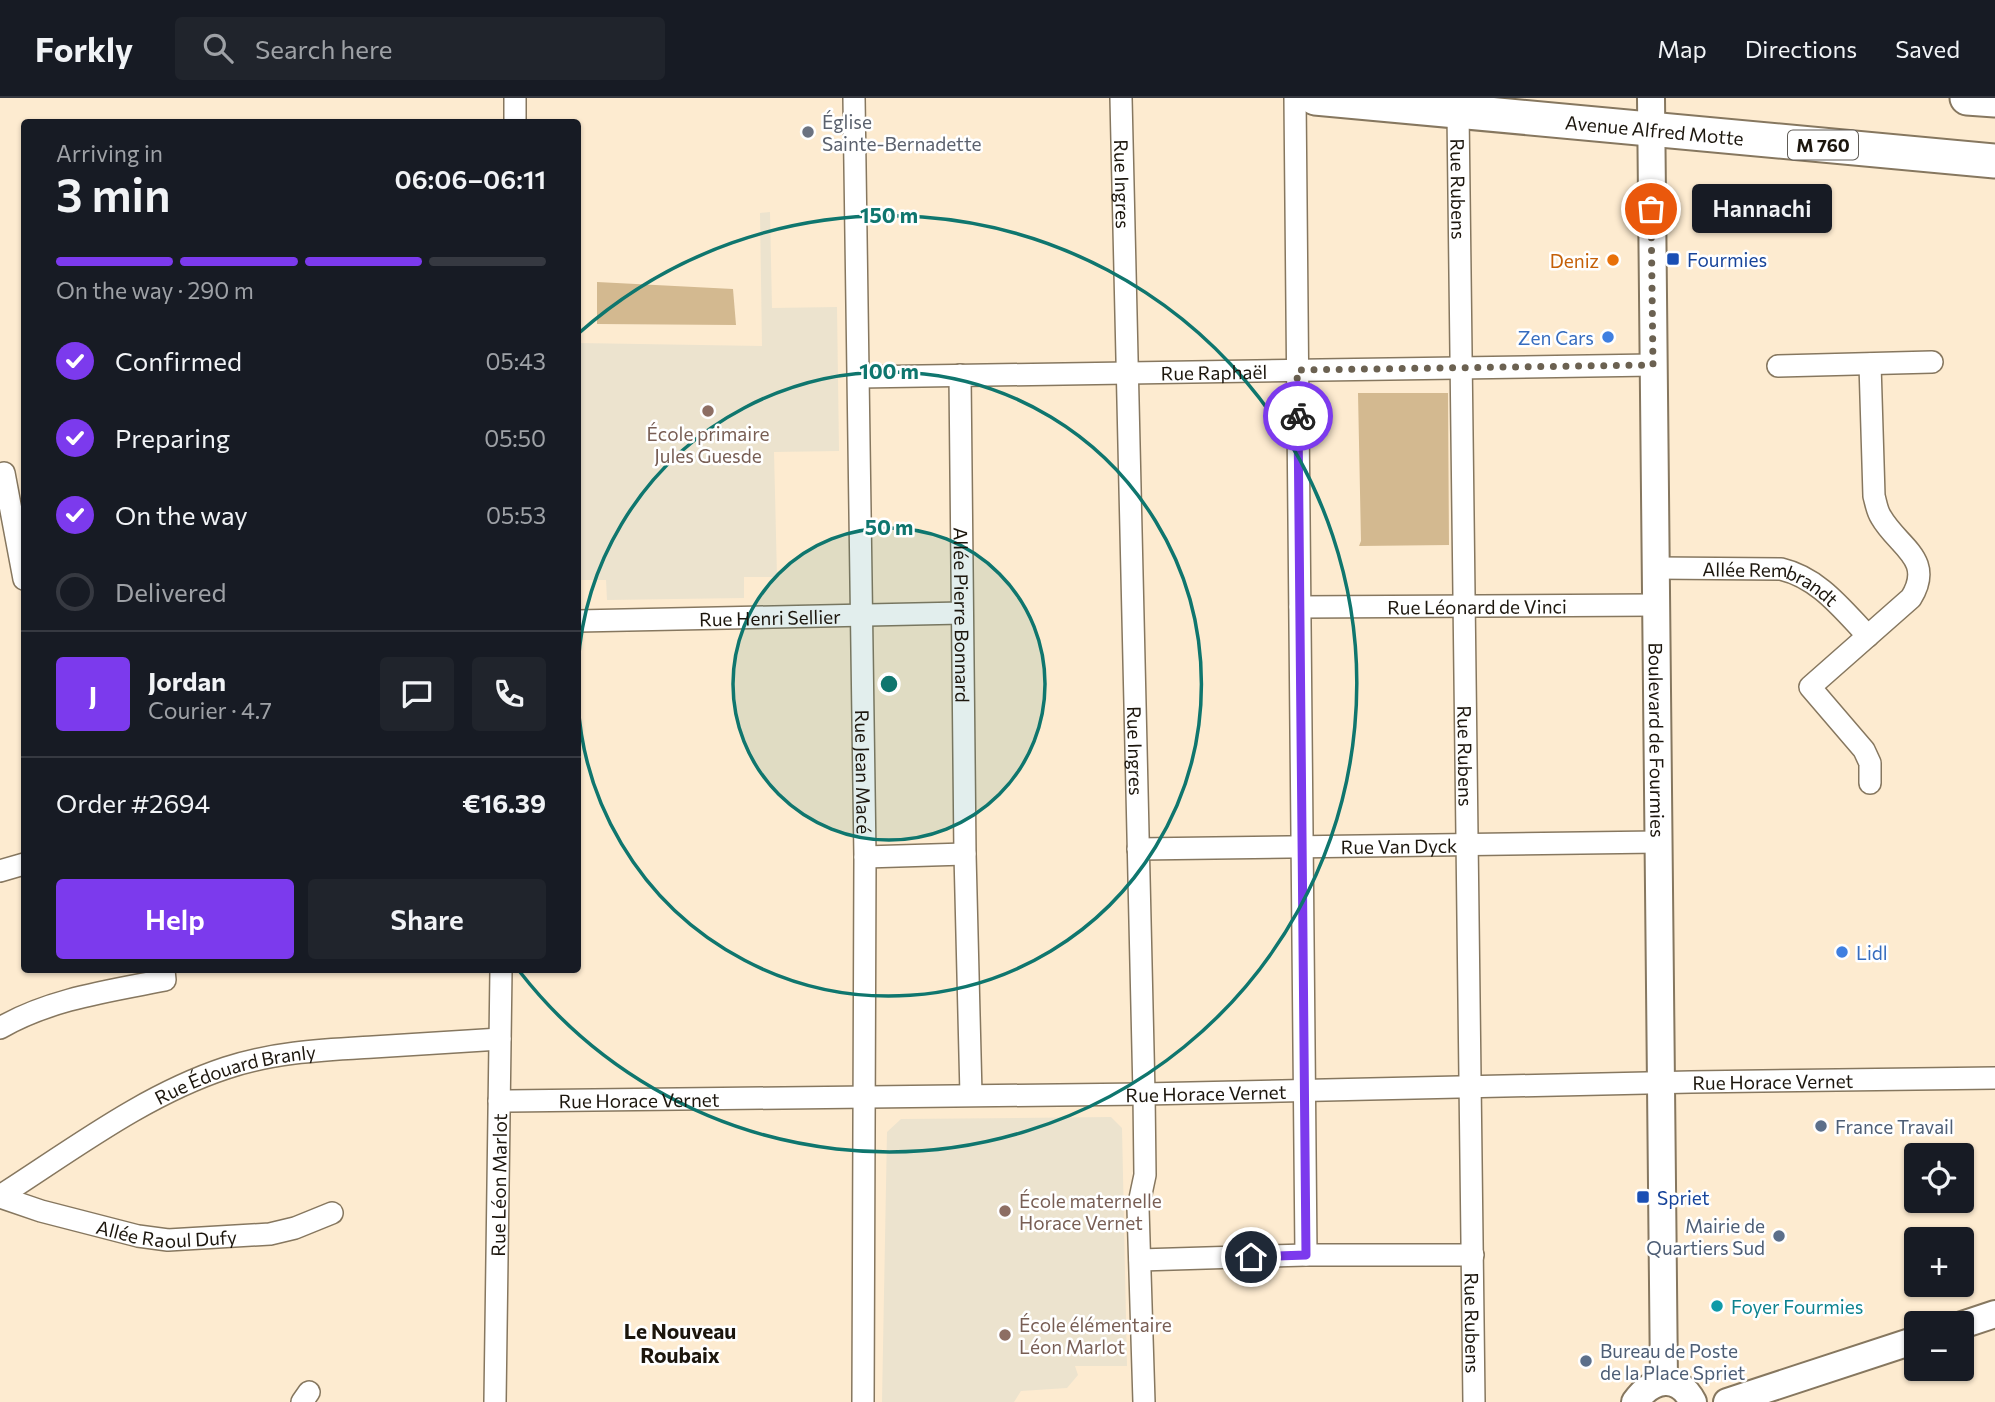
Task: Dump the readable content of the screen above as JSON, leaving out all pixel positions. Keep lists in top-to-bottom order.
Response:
{
  "streets": {
    "main road": ["Avenue Alfred Motte", "M 760"],
    "street": [
      "Rue Ingres",
      "Rue Rubens",
      "Rue Raphaël",
      "Allée Rembrandt",
      "Rue Léonard de Vinci",
      "Allée Pierre Bonnard",
      "Rue Henri Sellier",
      "Boulevard de Fourmies",
      "Rue Jean Macé",
      "Rue Van Dyck",
      "Rue Édouard Branly",
      "Rue Horace Vernet",
      "Rue Léon Marlot",
      "Allée Raoul Dufy"
    ]
  },
  "crossings": [
    ["Avenue Alfred Motte", "Rue Rubens"],
    ["Avenue Alfred Motte", "Boulevard de Fourmies"],
    ["Rue Ingres", "Rue Raphaël"],
    ["Rue Ingres", "Rue Van Dyck"],
    ["Rue Ingres", "Rue Horace Vernet"],
    ["Rue Rubens", "Rue Raphaël"],
    ["Rue Rubens", "Rue Léonard de Vinci"],
    ["Rue Rubens", "Rue Van Dyck"],
    ["Rue Rubens", "Rue Horace Vernet"],
    ["Rue Raphaël", "Allée Pierre Bonnard"],
    ["Rue Raphaël", "Boulevard de Fourmies"],
    ["Rue Raphaël", "Rue Jean Macé"],
    ["Allée Rembrandt", "Boulevard de Fourmies"],
    ["Rue Léonard de Vinci", "Boulevard de Fourmies"],
    ["Allée Pierre Bonnard", "Rue Henri Sellier"],
    ["Allée Pierre Bonnard", "Rue Horace Vernet"],
    ["Rue Henri Sellier", "Rue Jean Macé"],
    ["Boulevard de Fourmies", "Rue Van Dyck"],
    ["Boulevard de Fourmies", "Rue Horace Vernet"],
    ["Rue Jean Macé", "Rue Horace Vernet"],
    ["Rue Édouard Branly", "Rue Léon Marlot"],
    ["Rue Édouard Branly", "Allée Raoul Dufy"],
    ["Rue Horace Vernet", "Rue Léon Marlot"]
  ],
  "districts": ["Le Nouveau Roubaix"],
  "places": {
    "other": [
      "Église Sainte-Bernadette",
      "Hannachi",
      "Deniz",
      "Zen Cars",
      "École primaire Jules Guesde",
      "Lidl",
      "France Travail",
      "École maternelle Horace Vernet",
      "Mairie de Quartiers Sud",
      "Foyer Fourmies",
      "École élémentaire Léon Marlot",
      "Bureau de Poste de la Place Spriet"
    ],
    "transit": ["Fourmies", "Spriet"]
  },
  "page": {
    "header": "Forkly",
    "search": "Search here",
    "nav": ["Map", "Directions", "Saved"],
    "heading": ["3 min", "Arriving in", "06:06–06:11"],
    "panel": [
      "Jordan",
      "Courier · 4.7",
      "Order #2694",
      "€16.39"
    ],
    "bubble": "Hannachi",
    "bar": "On the way · 290 m",
    "list": [
      ["Confirmed", "05:43"],
      ["Preparing", "05:50"],
      ["On the way", "05:53"],
      "Delivered"
    ],
    "round": "J",
    "buttons": ["Help", "Share"],
    "map_buttons": ["+", "−"]
  },
  "rings": ["150 m", "100 m", "50 m"]
}
